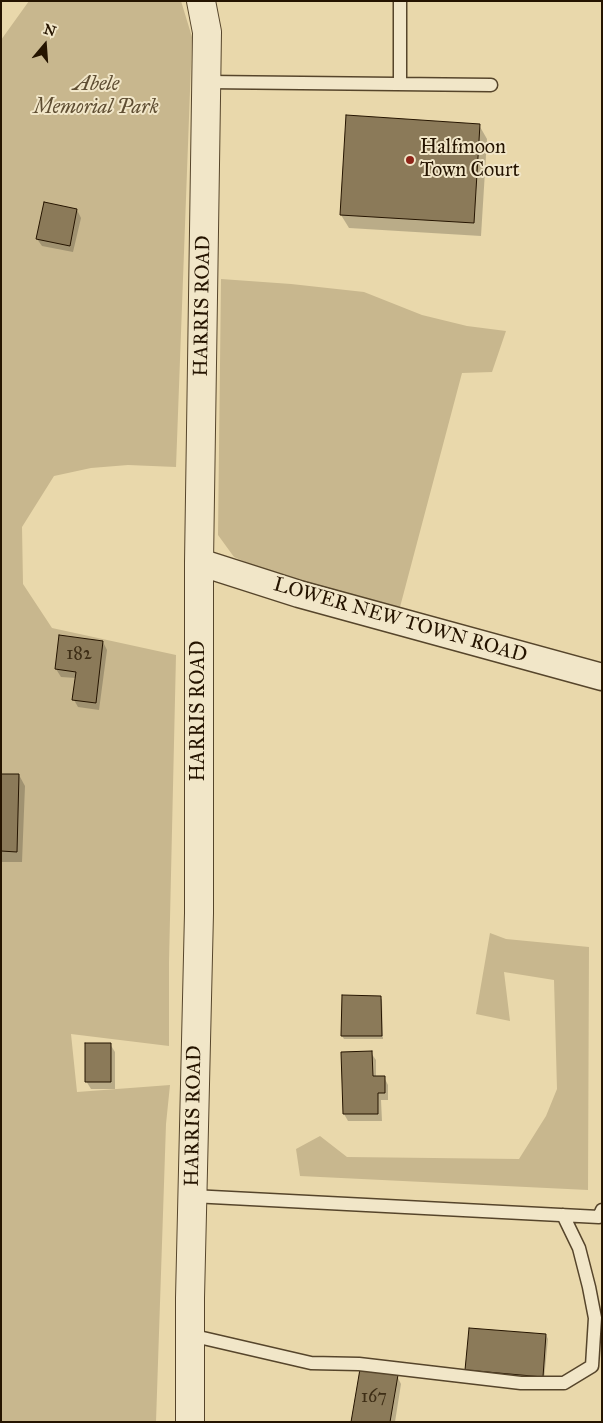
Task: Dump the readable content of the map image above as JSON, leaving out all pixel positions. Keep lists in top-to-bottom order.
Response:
{
  "streets": {
    "street": ["HARRIS ROAD", "LOWER NEW TOWN ROAD"]
  },
  "crossings": [
    ["HARRIS ROAD", "LOWER NEW TOWN ROAD"]
  ],
  "parks": ["Abele Memorial Park"],
  "places": ["Halfmoon Town Court"],
  "house_numbers": ["182", "167"],
  "north": "top"
}
